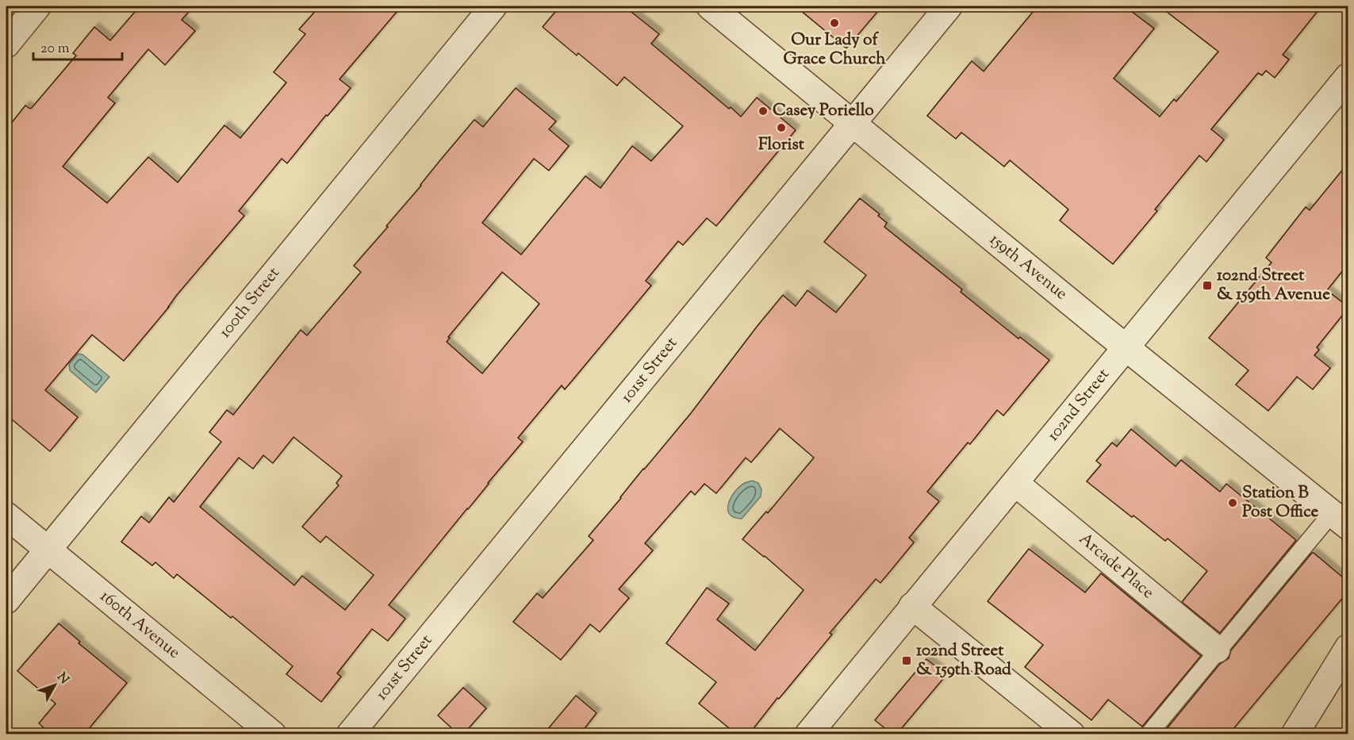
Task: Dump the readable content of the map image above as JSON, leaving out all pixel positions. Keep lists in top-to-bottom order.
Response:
{
  "streets": {
    "street": [
      "159th Avenue",
      "100th Street",
      "101st Street",
      "102nd Street",
      "Arcade Place",
      "160th Avenue"
    ]
  },
  "crossings": [
    ["159th Avenue", "101st Street"],
    ["159th Avenue", "102nd Street"],
    ["100th Street", "160th Avenue"],
    ["102nd Street", "Arcade Place"]
  ],
  "places": {
    "other": [
      "Our Lady of Grace Church",
      "Casey Poriello",
      "Florist",
      "Station B Post Office"
    ],
    "transit": ["102nd Street & 159th Avenue", "102nd Street & 159th Road"]
  },
  "scale_bar": "20 m",
  "north": "top right"
}
